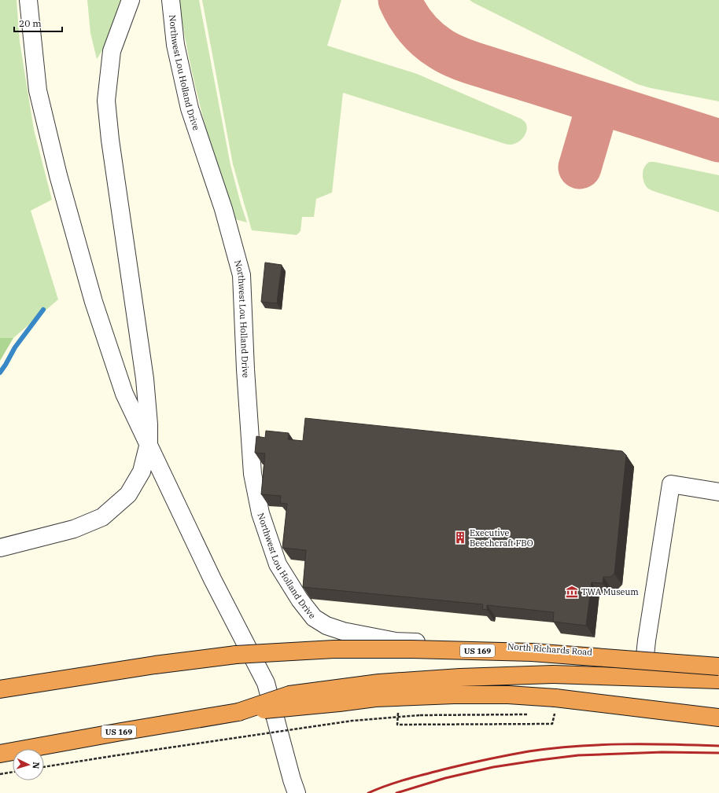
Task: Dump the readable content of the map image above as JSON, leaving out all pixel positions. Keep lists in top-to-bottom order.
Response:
{
  "streets": {
    "highway": ["US 169"],
    "street": ["Northwest Lou Holland Drive", "North Richards Road"]
  },
  "crossings": [
    ["Northwest Lou Holland Drive", "North Richards Road"]
  ],
  "places": {
    "building": ["Executive Beechcraft FBO"],
    "museum": ["TWA Museum"]
  },
  "scale_bar": "20 m",
  "north": "right"
}
